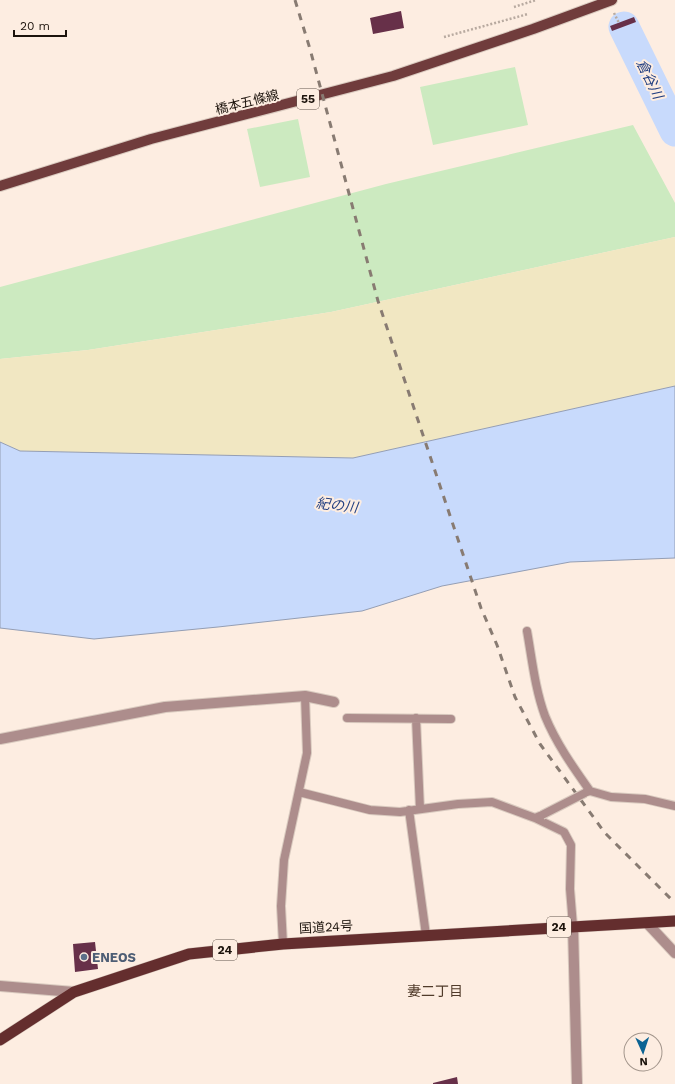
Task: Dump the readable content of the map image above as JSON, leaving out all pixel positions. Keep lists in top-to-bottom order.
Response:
{
  "streets": {
    "highway": ["国道24号", "24"],
    "main road": ["55", "橋本五條線"]
  },
  "districts": ["妻二丁目"],
  "water": ["倉谷川", "紀の川"],
  "places": ["ENEOS"],
  "scale_bar": "20 m",
  "north": "bottom"
}
